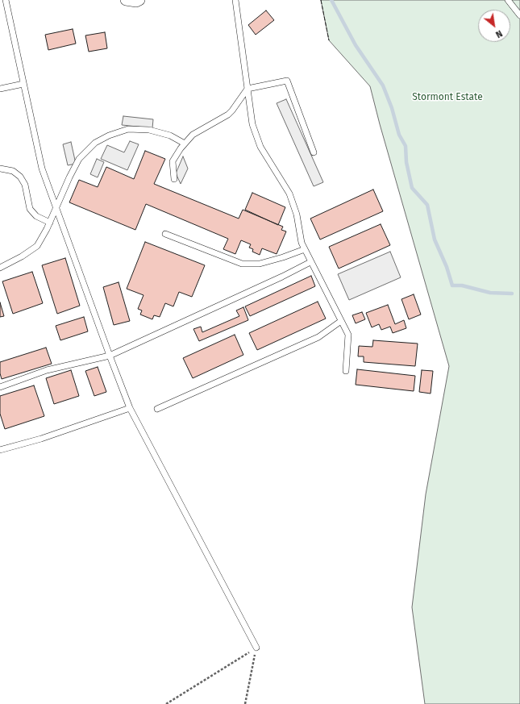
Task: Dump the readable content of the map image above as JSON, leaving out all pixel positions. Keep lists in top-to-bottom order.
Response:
{
  "parks": ["Stormont Estate"],
  "north": "bottom right"
}
